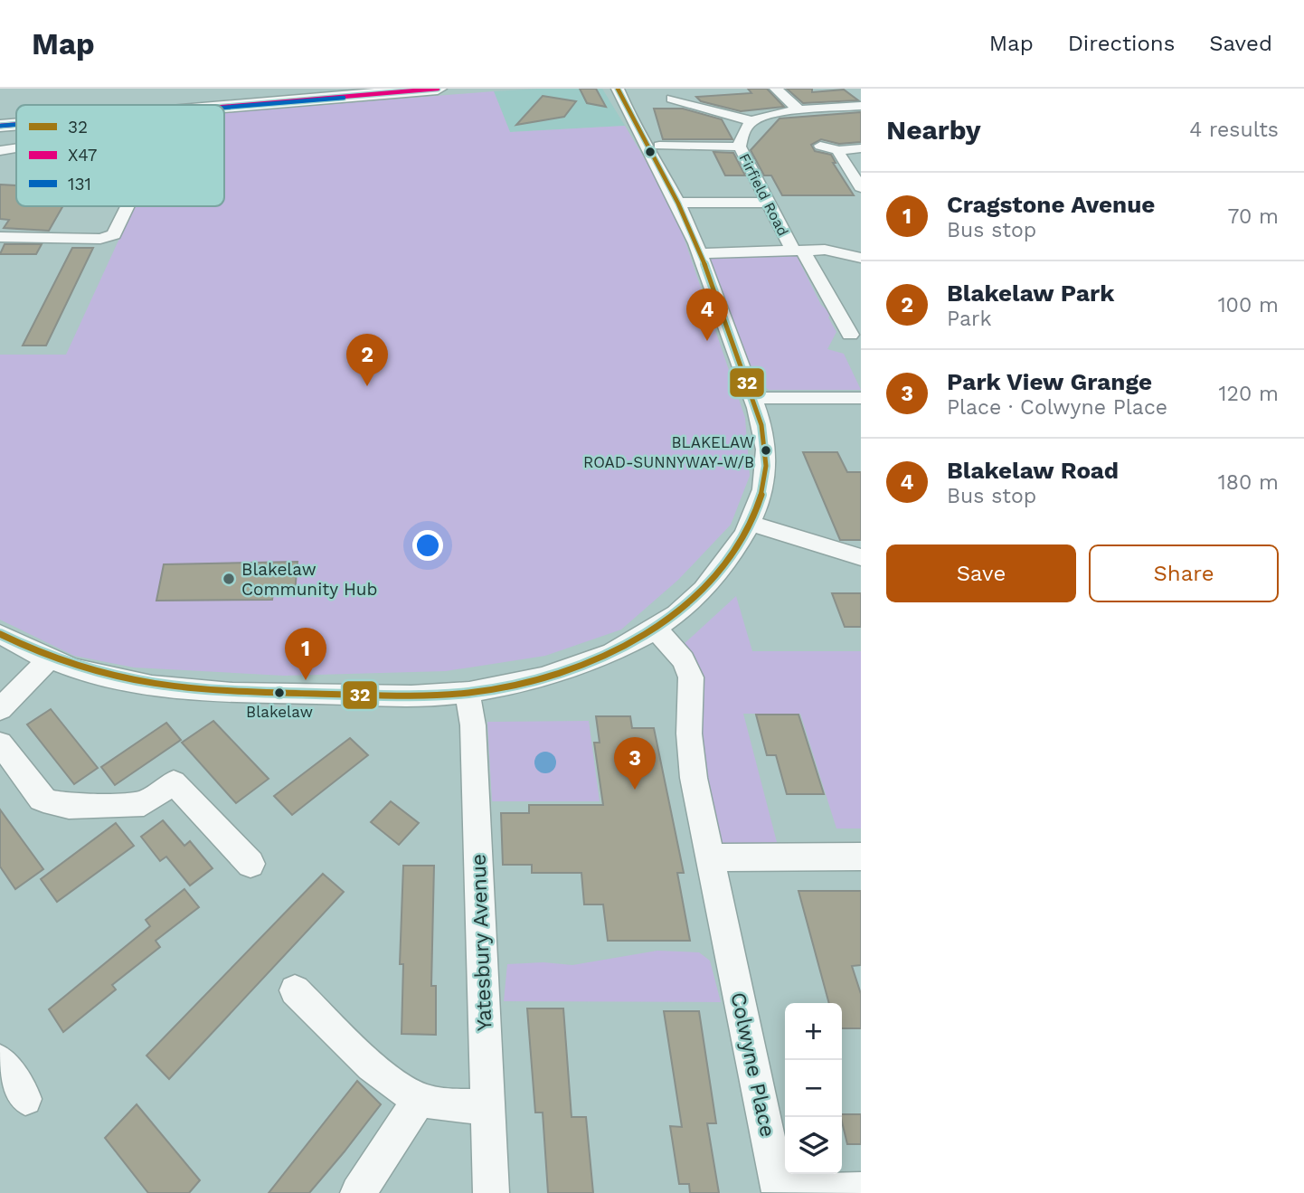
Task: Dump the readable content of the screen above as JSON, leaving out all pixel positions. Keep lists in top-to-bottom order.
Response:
{
  "streets": {
    "street": ["Firfield Road", "Yatesbury Avenue", "Colwyne Place"]
  },
  "places": ["BLAKELAW ROAD-SUNNYWAY-W/B", "Blakelaw Community Hub", "Blakelaw"],
  "lines": ["transit line 32", "transit line X47", "transit line 131"],
  "legend": ["32", "X47", "131"],
  "page": {
    "header": "Map",
    "nav": ["Map", "Directions", "Saved"],
    "heading": ["Nearby", "4 results"],
    "list": [
      {
        "mark": "1",
        "name": "Cragstone Avenue",
        "note": "Bus stop",
        "value": "70 m"
      },
      {
        "mark": "2",
        "name": "Blakelaw Park",
        "note": "Park",
        "value": "100 m"
      },
      {
        "mark": "3",
        "name": "Park View Grange",
        "note": "Place · Colwyne Place",
        "value": "120 m"
      },
      {
        "mark": "4",
        "name": "Blakelaw Road",
        "note": "Bus stop",
        "value": "180 m"
      }
    ],
    "pins": [
      "4",
      "2",
      "1",
      "3"
    ],
    "buttons": ["Save", "Share"],
    "map_buttons": ["+", "−"]
  }
}
